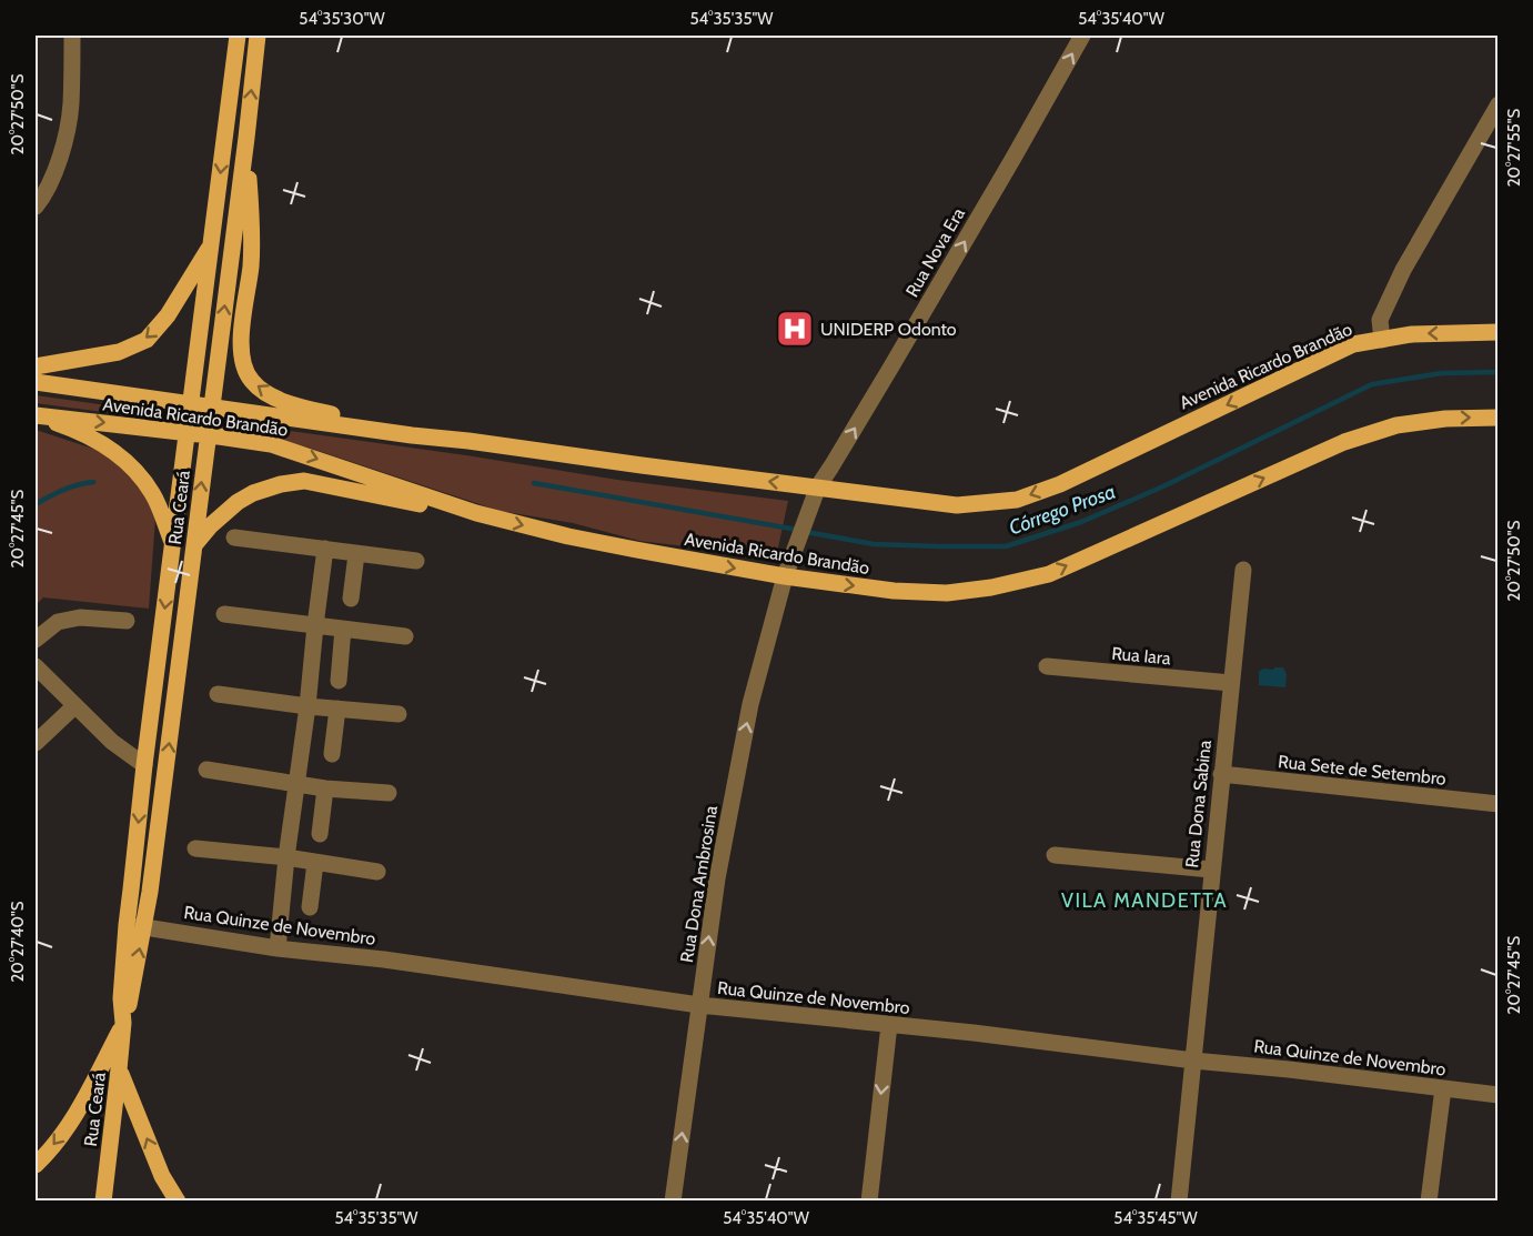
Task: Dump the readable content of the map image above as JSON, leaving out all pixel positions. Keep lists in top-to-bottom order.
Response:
{
  "streets": {
    "main road": ["Avenida Ricardo Brandão", "Rua Ceará"],
    "street": [
      "Rua Nova Era",
      "Rua Iara",
      "Rua Sete de Setembro",
      "Rua Dona Sabina",
      "Rua Dona Ambrosina",
      "Rua Quinze de Novembro"
    ]
  },
  "crossings": [
    ["Rua Nova Era", "Avenida Ricardo Brandão"],
    ["Rua Nova Era", "Rua Dona Ambrosina"],
    ["Avenida Ricardo Brandão", "Rua Dona Ambrosina"],
    ["Rua Ceará", "Rua Quinze de Novembro"],
    ["Rua Iara", "Rua Dona Sabina"],
    ["Rua Sete de Setembro", "Rua Dona Sabina"],
    ["Rua Dona Sabina", "Rua Quinze de Novembro"],
    ["Rua Dona Ambrosina", "Rua Quinze de Novembro"]
  ],
  "one_way": ["Rua Nova Era", "Rua Dona Ambrosina"],
  "districts": ["VILA MANDETTA"],
  "water": ["Córrego Prosa"],
  "places": {
    "hospital": ["UNIDERP Odonto"]
  },
  "coordinates": [
    "54°35'30\"W",
    "54°35'35\"W",
    "54°35'40\"W",
    "20°27'50\"S",
    "20°27'55\"S",
    "20°27'45\"S",
    "20°27'40\"S",
    "54°35'45\"W"
  ]
}
